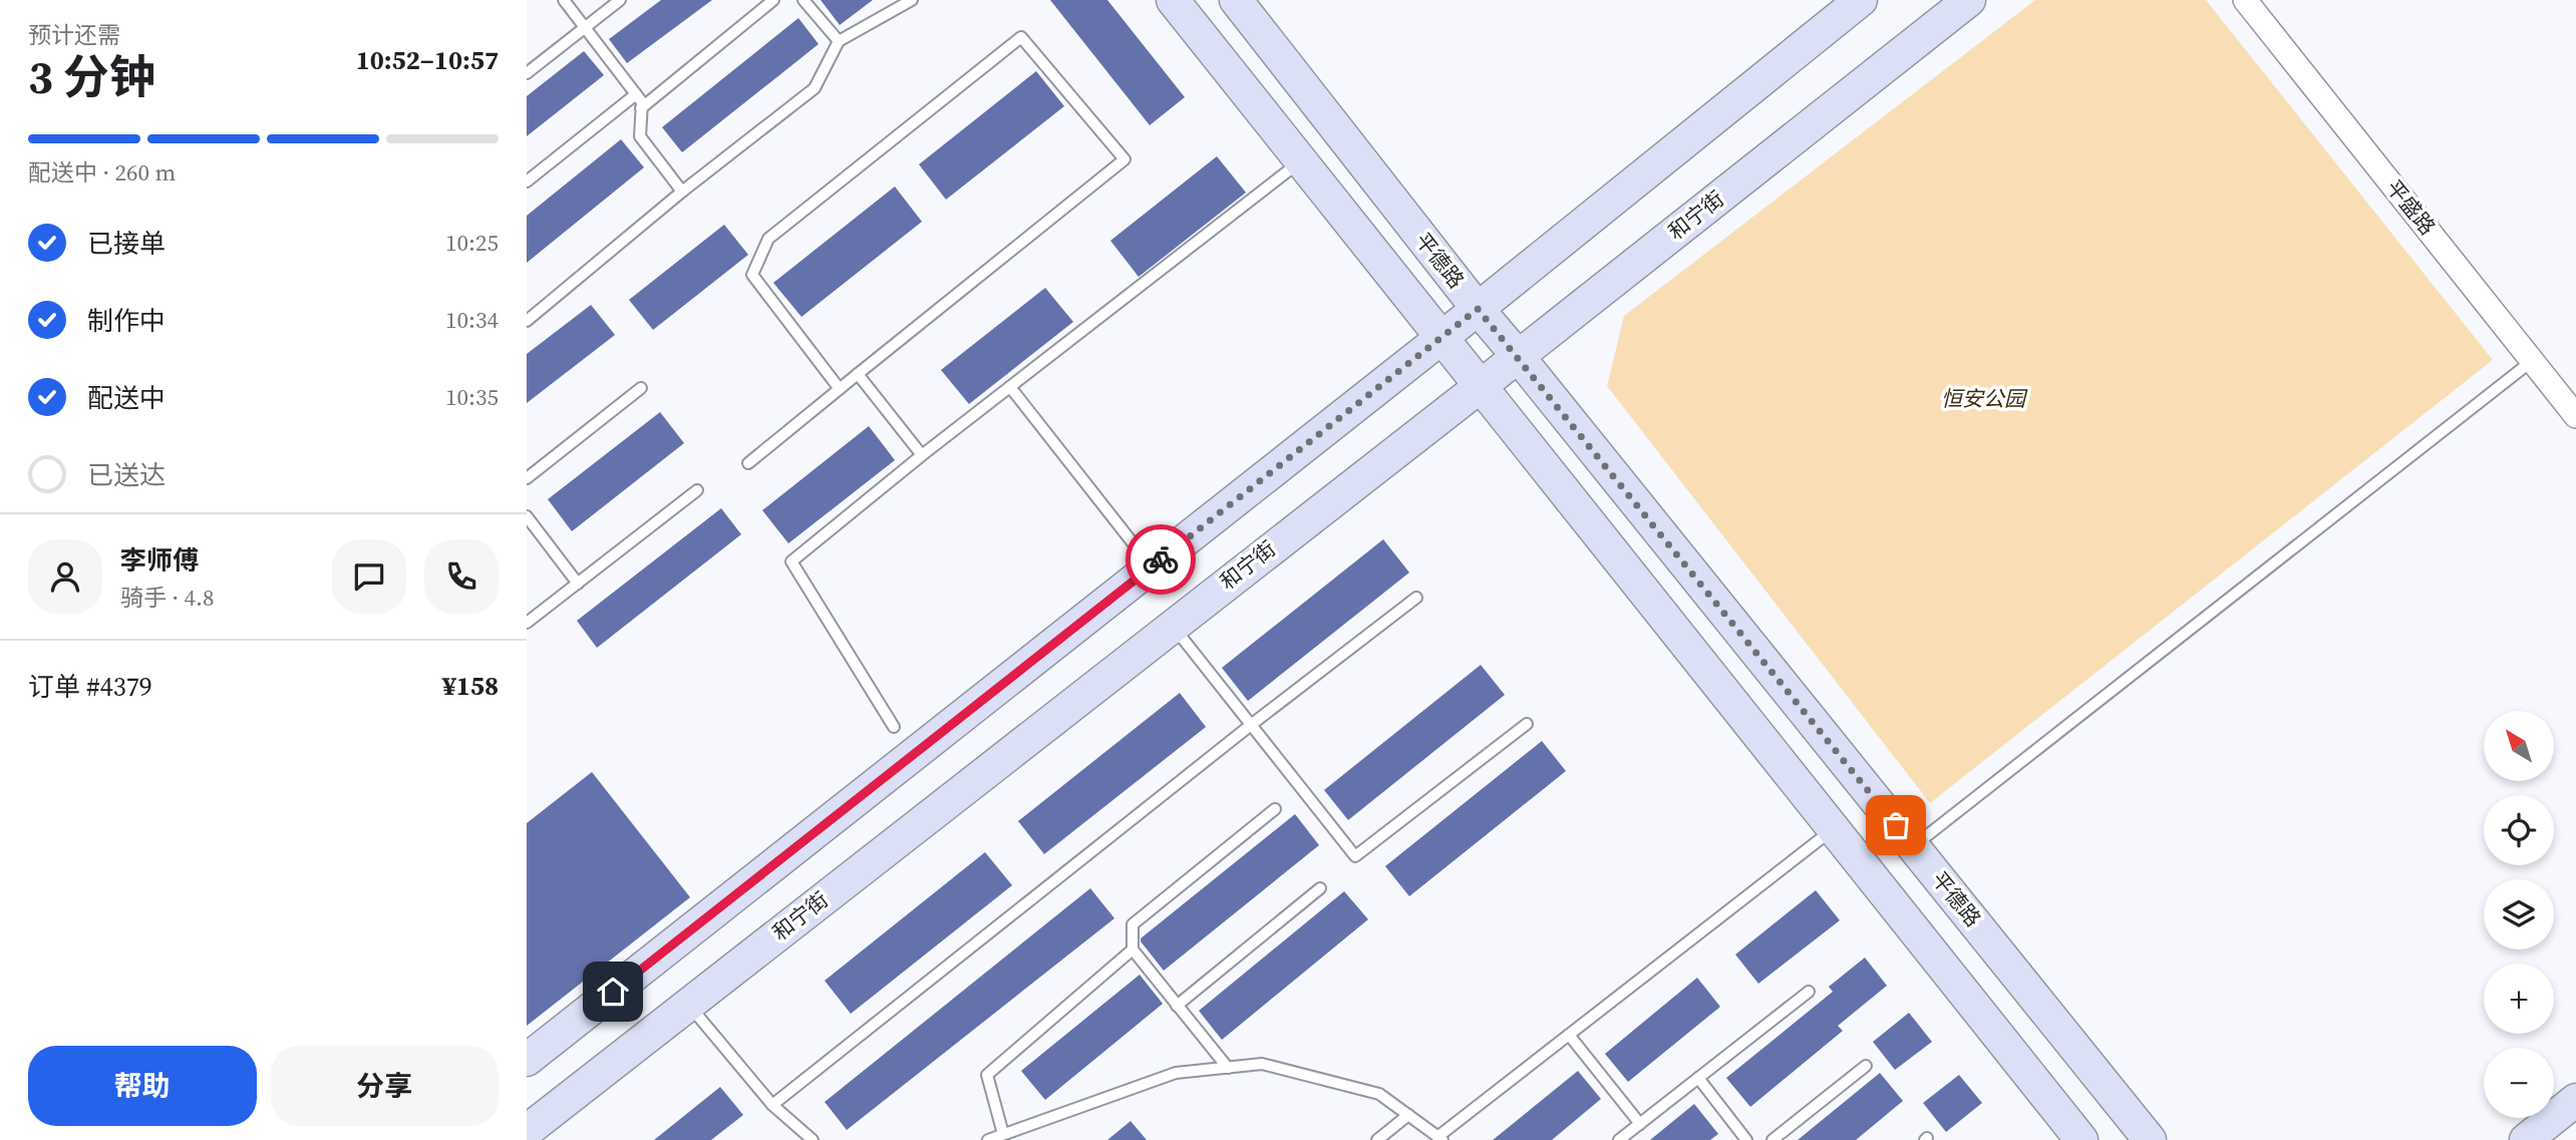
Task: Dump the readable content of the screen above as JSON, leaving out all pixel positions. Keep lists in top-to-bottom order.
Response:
{
  "streets": {
    "main road": ["和宁街", "平德路"],
    "street": ["平盛路"]
  },
  "crossings": [
    ["和宁街", "平德路"]
  ],
  "parks": ["恒安公园"],
  "north": "top left",
  "page": {
    "heading": ["3 分钟", "预计还需", "10:52–10:57"],
    "panel": [
      "李师傅",
      "骑手 · 4.8",
      "订单 #4379",
      "¥158"
    ],
    "bar": "配送中 · 260 m",
    "list": [
      ["已接单", "10:25"],
      ["制作中", "10:34"],
      ["配送中", "10:35"],
      "已送达"
    ],
    "map_buttons": ["+", "−"],
    "buttons": ["帮助", "分享"]
  }
}
